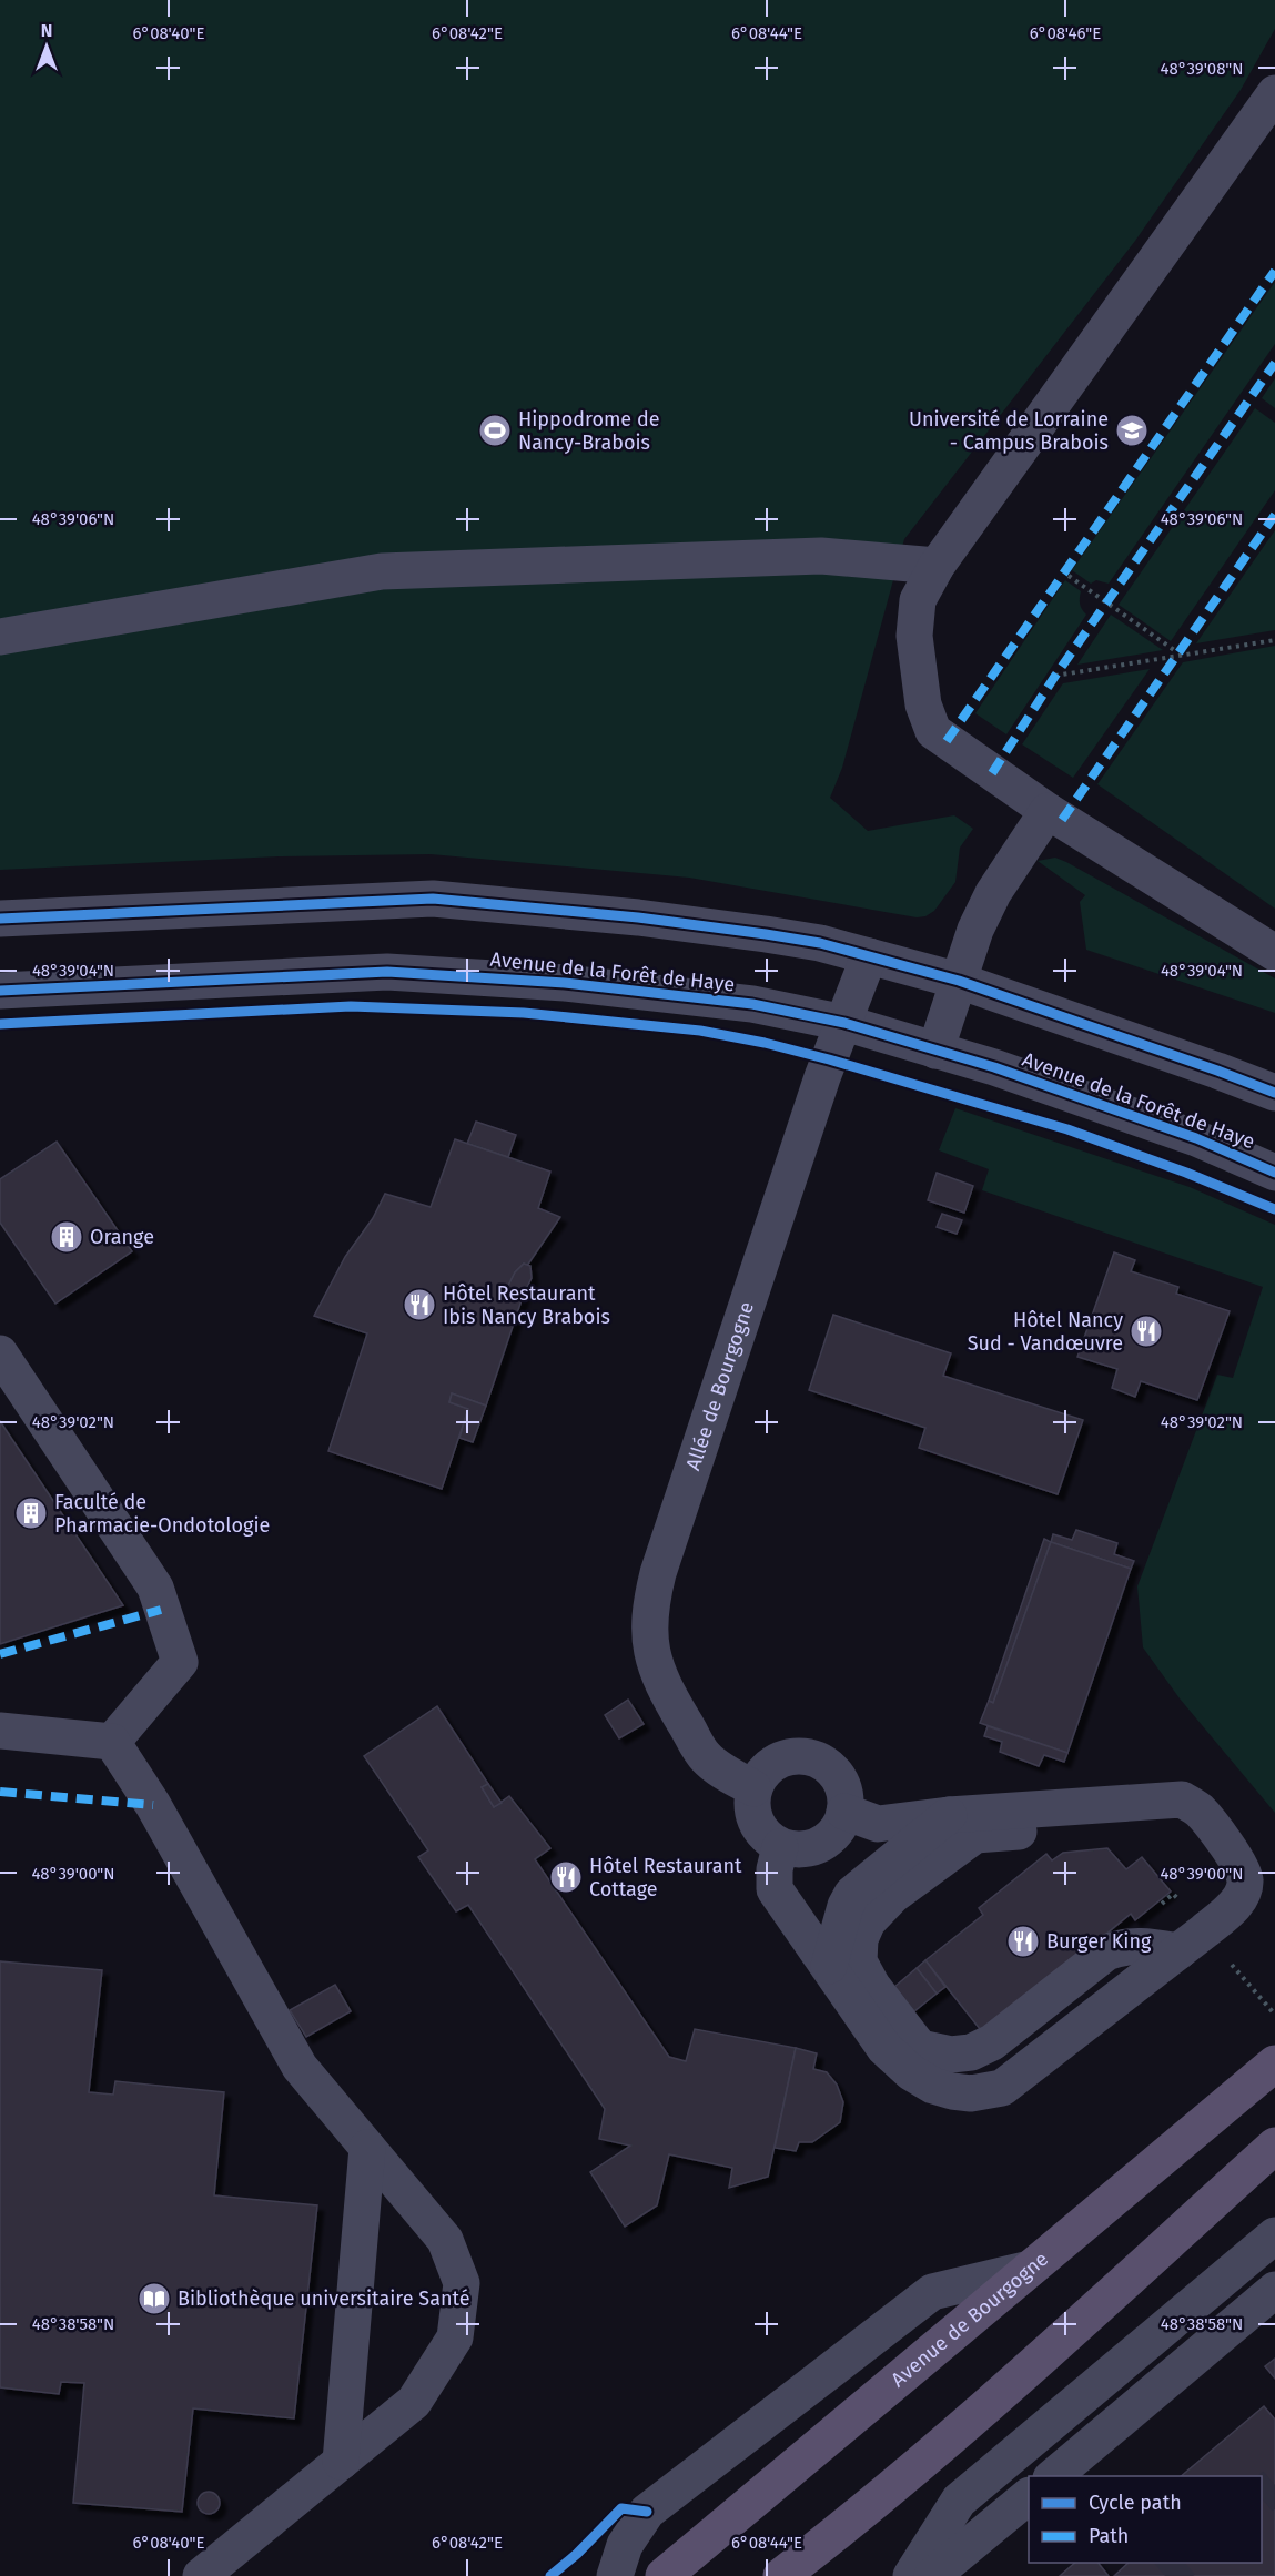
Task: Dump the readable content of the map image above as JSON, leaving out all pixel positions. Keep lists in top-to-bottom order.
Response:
{
  "streets": {
    "main road": ["Avenue de Bourgogne"],
    "street": ["Avenue de la Forêt de Haye", "Allée de Bourgogne"]
  },
  "crossings": [
    ["Avenue de la Forêt de Haye", "Allée de Bourgogne"]
  ],
  "places": {
    "sports": ["Hippodrome de Nancy-Brabois"],
    "school or university": ["Université de Lorraine - Campus Brabois"],
    "building": ["Orange", "Faculté de Pharmacie-Ondotologie"],
    "restaurant": [
      "Hôtel Restaurant Ibis Nancy Brabois",
      "Hôtel Nancy Sud - Vandœuvre",
      "Hôtel Restaurant Cottage",
      "Burger King"
    ],
    "library": ["Bibliothèque universitaire Santé"]
  },
  "legend": ["Cycle path", "Path"],
  "north": "top",
  "coordinates": [
    "6°08'40\"E",
    "6°08'42\"E",
    "6°08'44\"E",
    "6°08'46\"E",
    "48°39'08\"N",
    "48°39'06\"N",
    "48°39'04\"N",
    "48°39'02\"N",
    "48°39'00\"N",
    "48°38'58\"N"
  ]
}
